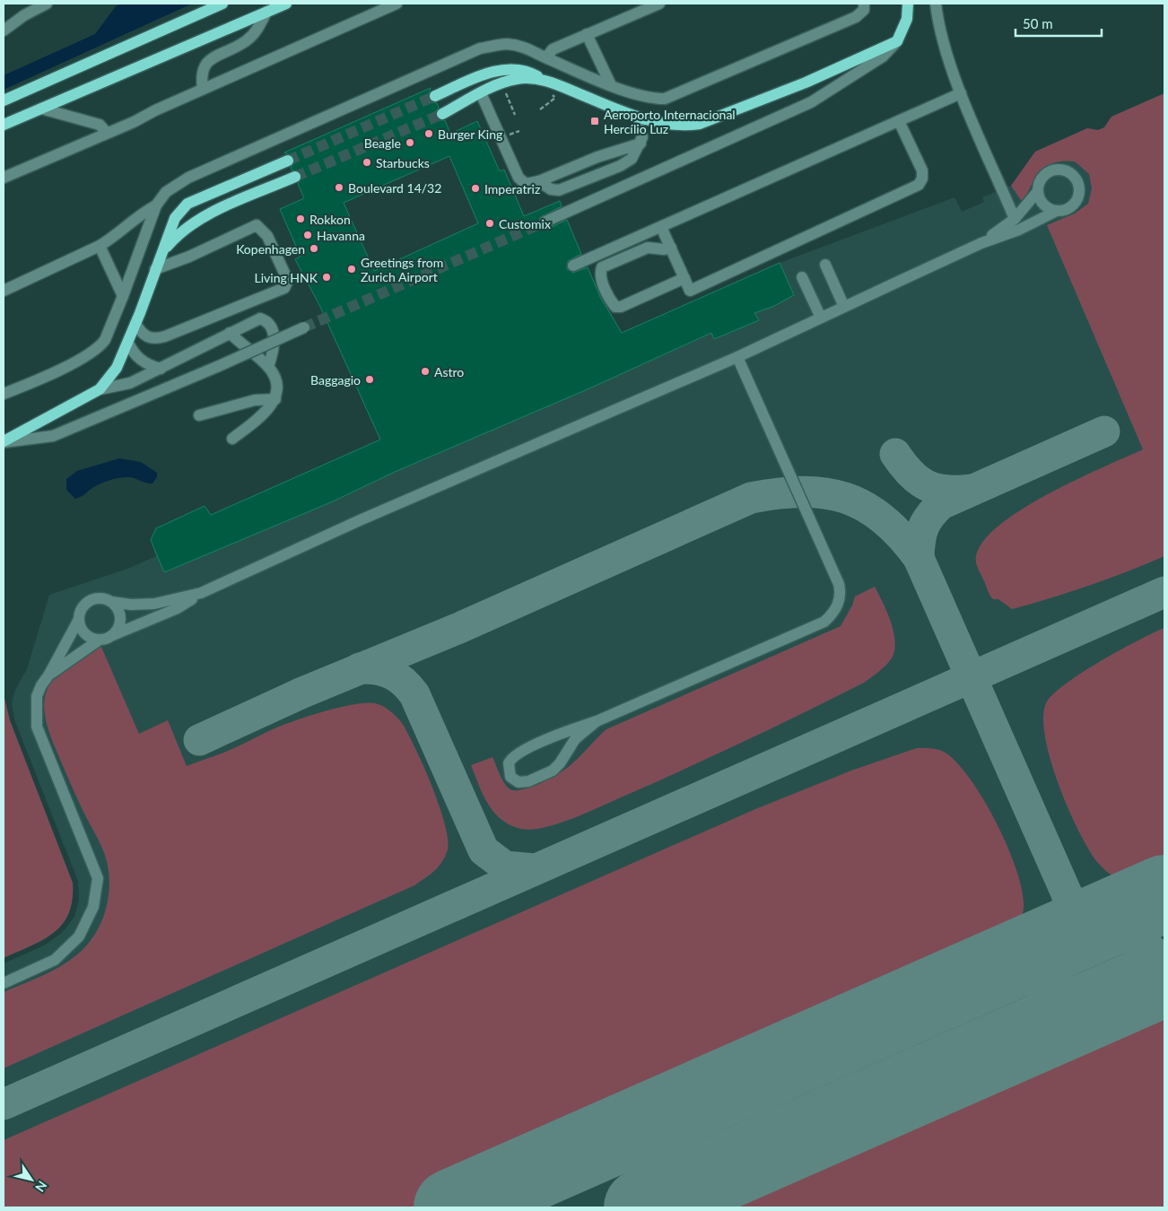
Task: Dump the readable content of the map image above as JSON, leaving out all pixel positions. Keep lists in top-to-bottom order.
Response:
{
  "places": {
    "transit": ["Aeroporto Internacional Hercílio Luz"],
    "other": [
      "Burger King",
      "Beagle",
      "Starbucks",
      "Boulevard 14/32",
      "Imperatriz",
      "Rokkon",
      "Customix",
      "Havanna",
      "Kopenhagen",
      "Greetings from Zurich Airport",
      "Living HNK",
      "Astro",
      "Baggagio"
    ]
  },
  "scale_bar": "50 m",
  "north": "bottom right"
}
